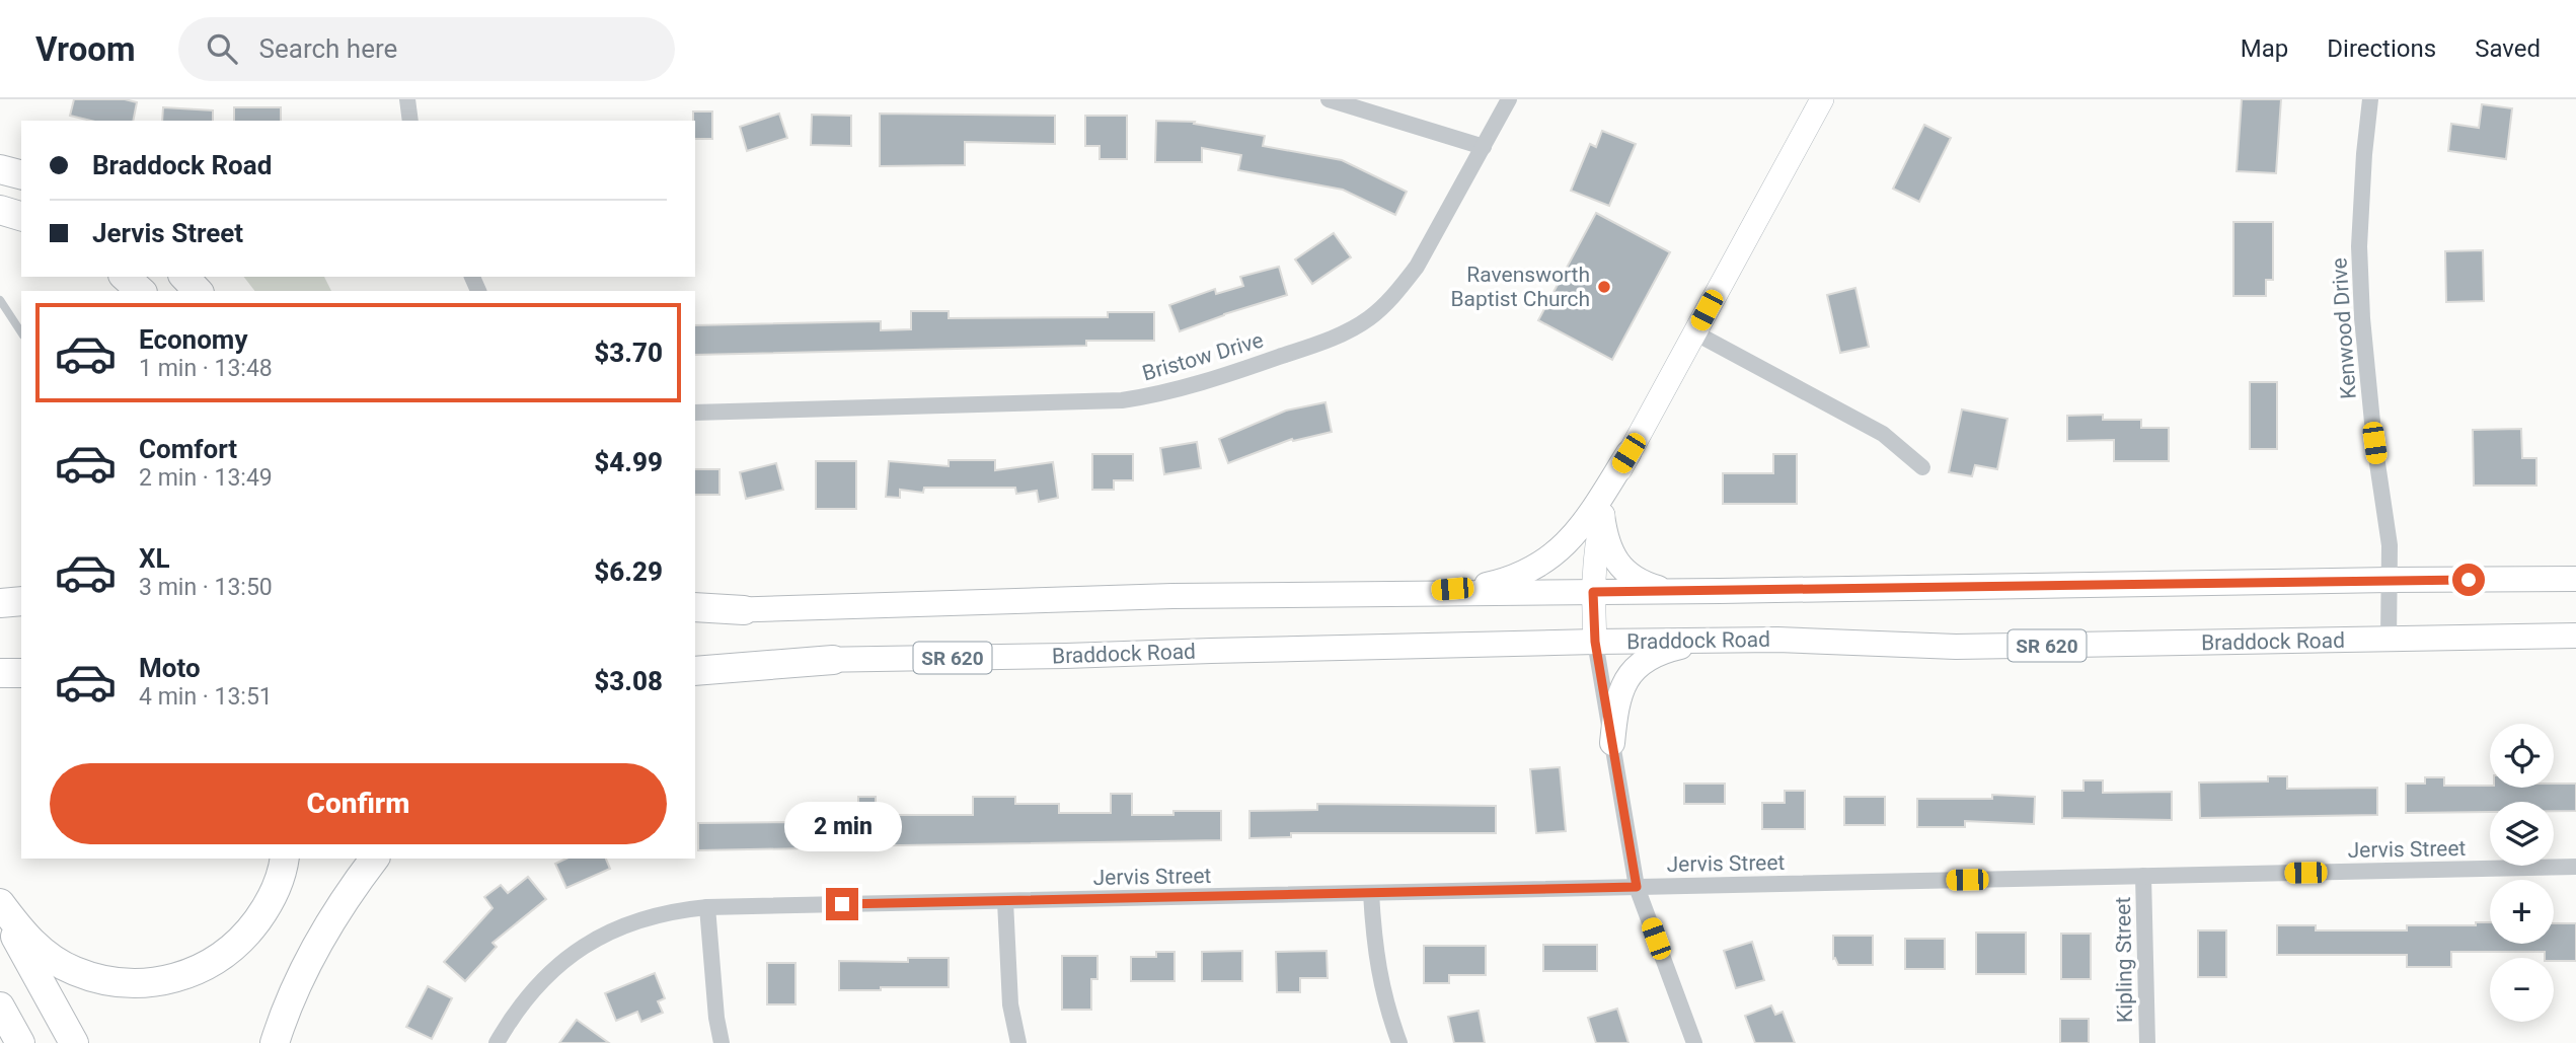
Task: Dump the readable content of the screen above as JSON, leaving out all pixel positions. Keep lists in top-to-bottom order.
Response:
{
  "streets": {
    "main road": ["Braddock Road", "SR 620"],
    "street": [
      "Kenwood Drive",
      "Bristow Drive",
      "Jervis Street",
      "Kipling Street"
    ]
  },
  "crossings": [
    ["Kenwood Drive", "Braddock Road"],
    ["Jervis Street", "Kipling Street"]
  ],
  "places": ["Ravensworth Baptist Church"],
  "page": {
    "header": "Vroom",
    "search": "Search here",
    "nav": ["Map", "Directions", "Saved"],
    "banner": ["Braddock Road", "Jervis Street"],
    "list": [
      {
        "name": "Economy",
        "note": "1 min · 13:48",
        "value": "$3.70"
      },
      {
        "name": "Comfort",
        "note": "2 min · 13:49",
        "value": "$4.99"
      },
      {
        "name": "XL",
        "note": "3 min · 13:50",
        "value": "$6.29"
      },
      {
        "name": "Moto",
        "note": "4 min · 13:51",
        "value": "$3.08"
      }
    ],
    "map_buttons": ["+", "−"],
    "buttons": "Confirm",
    "bubble": "2 min"
  }
}
